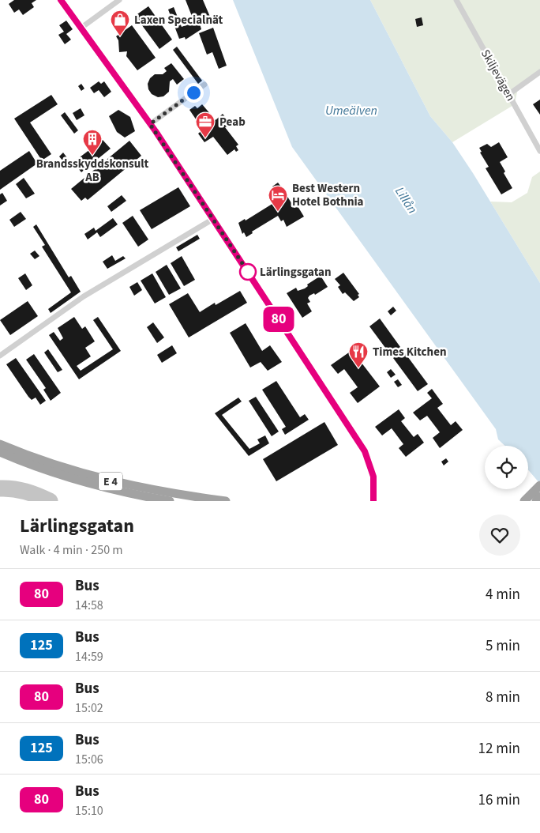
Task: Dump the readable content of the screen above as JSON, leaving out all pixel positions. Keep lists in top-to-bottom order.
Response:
{
  "streets": {
    "highway": ["E 4"],
    "street": ["Skiljevägen"]
  },
  "water": ["Umeälven", "Lillån"],
  "places": {
    "shop": ["Laxen Specialnät"],
    "office": ["Peab"],
    "building": ["Brandsskyddskonsult AB"],
    "hotel": ["Best Western Hotel Bothnia"],
    "other": ["Lärlingsgatan"],
    "restaurant": ["Times Kitchen"]
  },
  "lines": ["bus line 80"],
  "page": {
    "on_map": "80",
    "heading": ["Lärlingsgatan", "Walk · 4 min · 250 m"],
    "list": [
      {
        "mark": "80",
        "name": "Bus",
        "note": "14:58",
        "value": "4 min"
      },
      {
        "mark": "125",
        "name": "Bus",
        "note": "14:59",
        "value": "5 min"
      },
      {
        "mark": "80",
        "name": "Bus",
        "note": "15:02",
        "value": "8 min"
      },
      {
        "mark": "125",
        "name": "Bus",
        "note": "15:06",
        "value": "12 min"
      },
      {
        "mark": "80",
        "name": "Bus",
        "note": "15:10",
        "value": "16 min"
      }
    ]
  }
}
